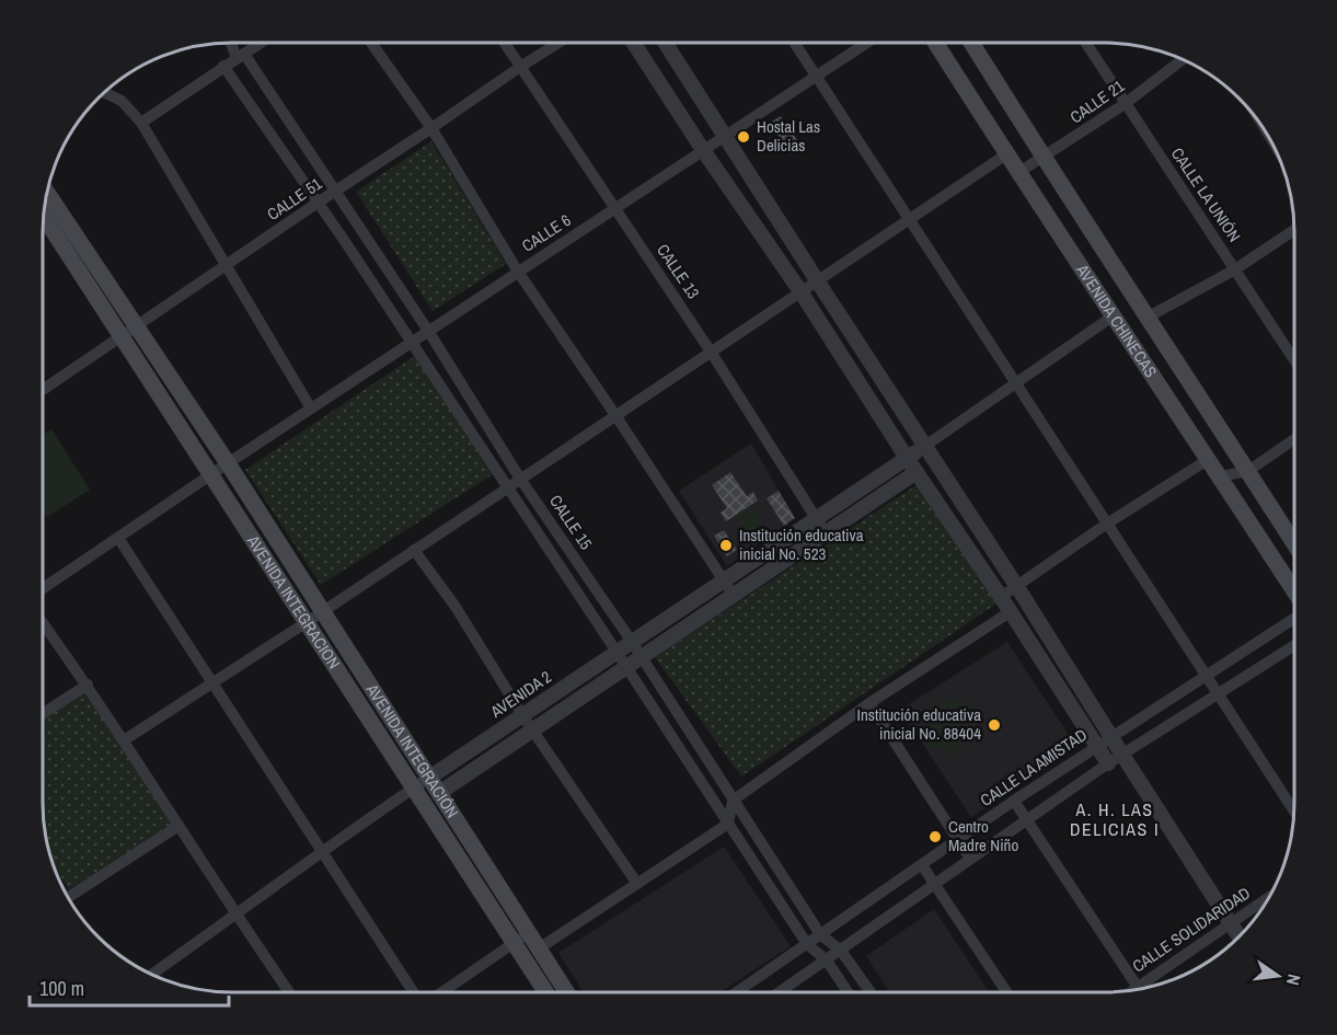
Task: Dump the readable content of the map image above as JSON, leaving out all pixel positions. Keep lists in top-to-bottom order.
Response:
{
  "streets": {
    "main road": ["AVENIDA CHINECAS", "AVENIDA INTEGRACION", "AVENIDA INTEGRACIÓN"],
    "street": [
      "CALLE 21",
      "CALLE LA UNIÓN",
      "CALLE 51",
      "CALLE 6",
      "CALLE 13",
      "CALLE 15",
      "AVENIDA 2",
      "CALLE LA AMISTAD",
      "CALLE SOLIDARIDAD"
    ]
  },
  "crossings": [
    ["CALLE 21", "CALLE LA UNIÓN"],
    ["CALLE 21", "AVENIDA CHINECAS"],
    ["CALLE 51", "CALLE 13"],
    ["CALLE 51", "CALLE 15"],
    ["CALLE 51", "AVENIDA INTEGRACION"],
    ["CALLE 51", "AVENIDA INTEGRACIÓN"],
    ["CALLE 6", "CALLE 13"],
    ["CALLE 6", "CALLE 15"],
    ["CALLE 6", "AVENIDA INTEGRACION"],
    ["CALLE 6", "AVENIDA INTEGRACIÓN"],
    ["CALLE 13", "AVENIDA 2"],
    ["CALLE 15", "AVENIDA 2"],
    ["CALLE 15", "CALLE LA AMISTAD"],
    ["AVENIDA INTEGRACION", "AVENIDA 2"],
    ["AVENIDA INTEGRACION", "AVENIDA INTEGRACIÓN"],
    ["AVENIDA 2", "AVENIDA INTEGRACIÓN"]
  ],
  "districts": ["A. H. LAS DELICIAS I"],
  "places": [
    "Hostal Las Delicias",
    "Institución educativa inicial No. 523",
    "Institución educativa inicial No. 88404",
    "Centro Madre Niño"
  ],
  "scale_bar": "100 m",
  "north": "right"
}
